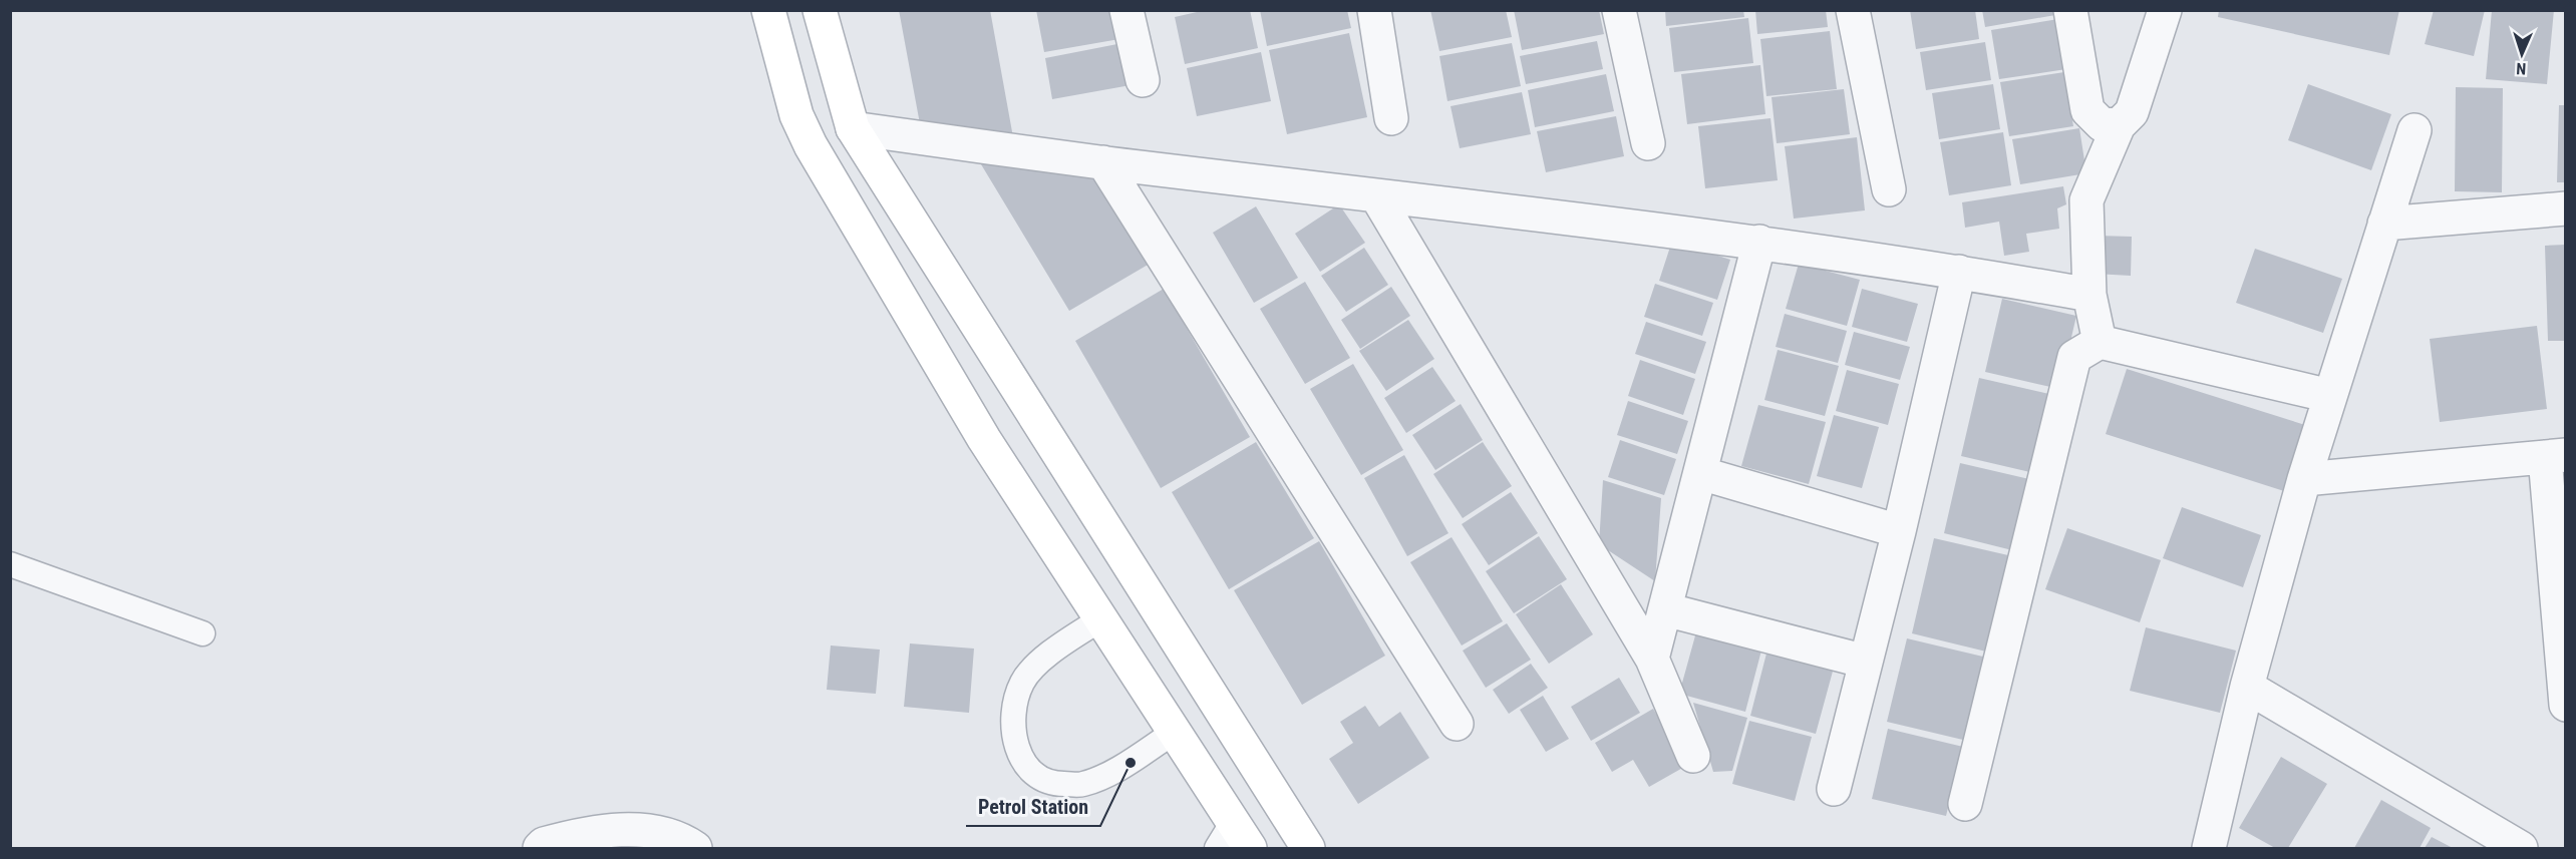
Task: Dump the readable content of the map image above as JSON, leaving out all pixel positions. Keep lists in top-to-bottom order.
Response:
{
  "places": ["Petrol Station"],
  "north": "bottom"
}
